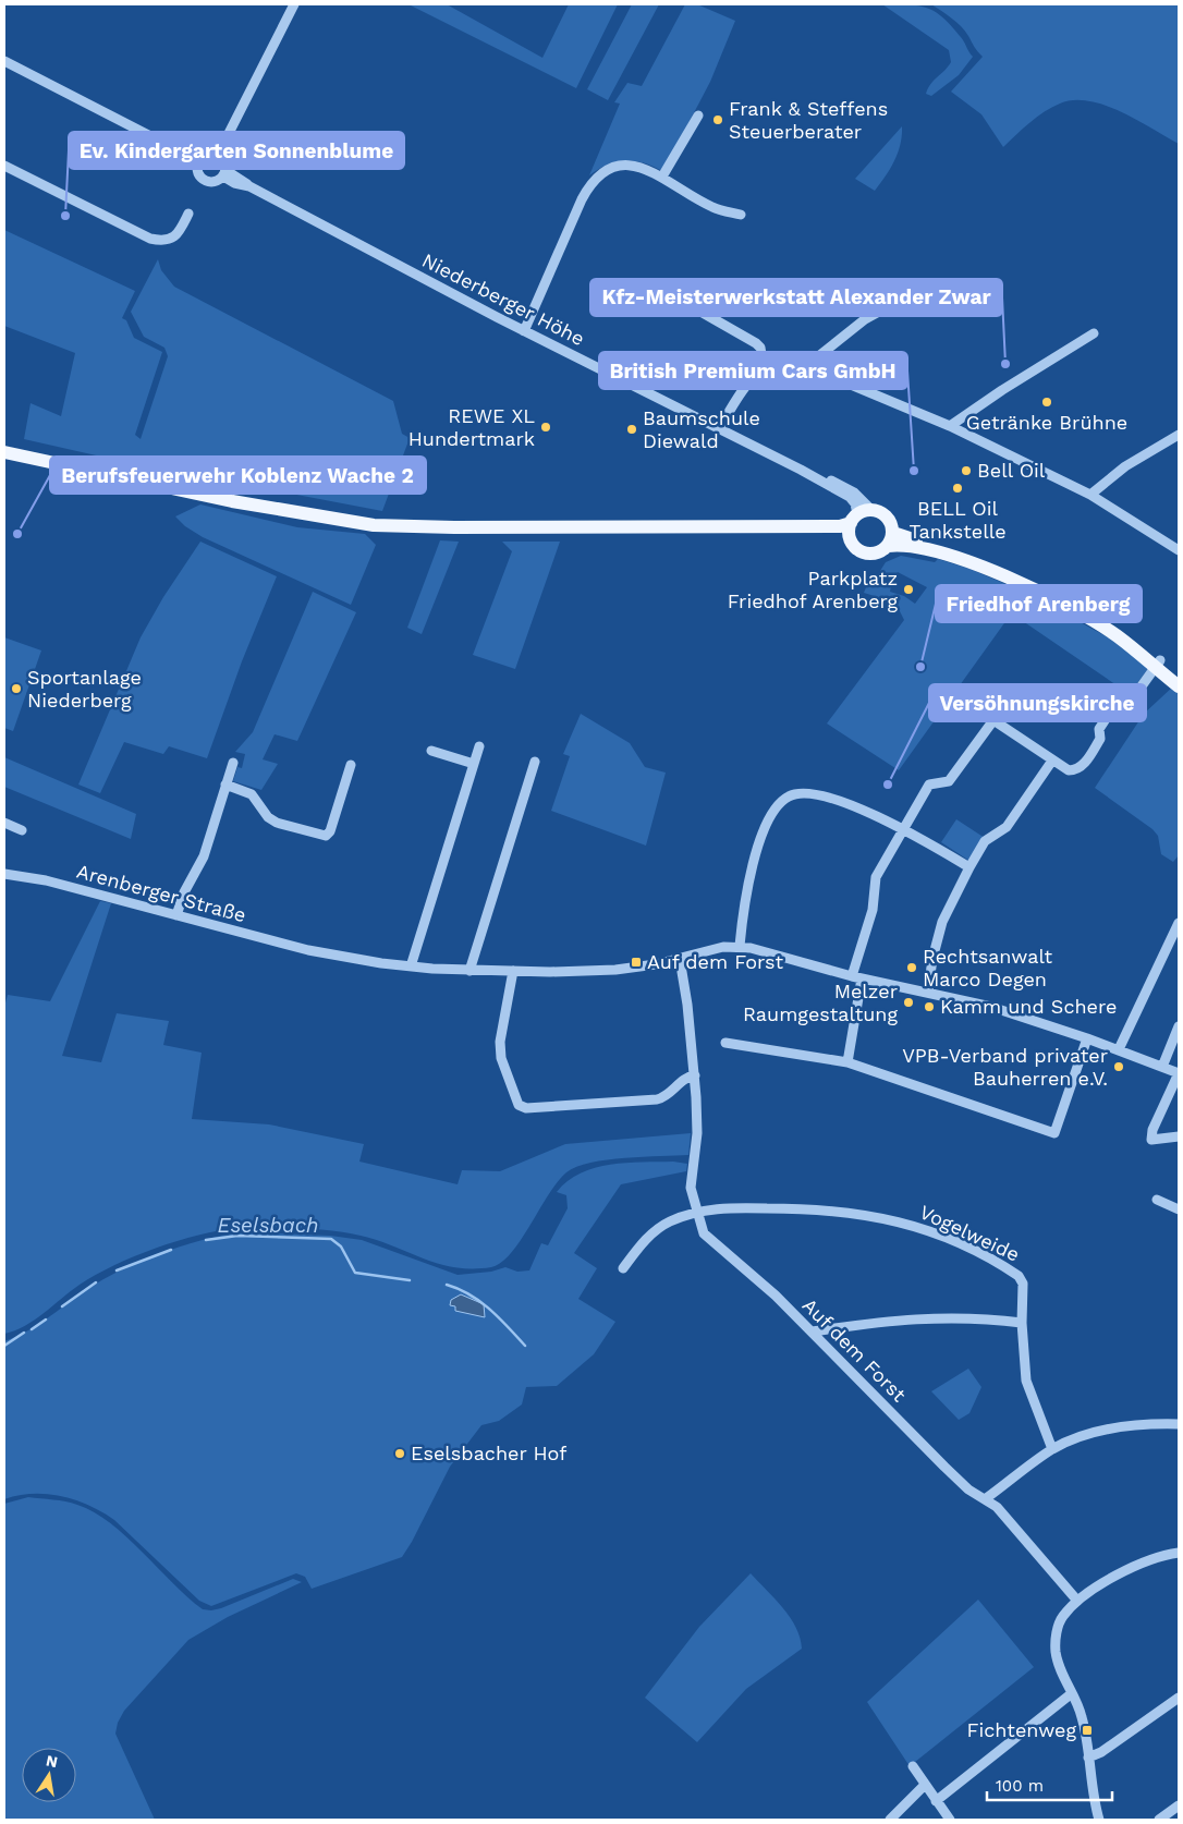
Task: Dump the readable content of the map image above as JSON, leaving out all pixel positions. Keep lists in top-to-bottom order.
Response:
{
  "streets": {
    "street": [
      "Niederberger Höhe",
      "Arenberger Straße",
      "Vogelweide",
      "Auf dem Forst"
    ]
  },
  "crossings": [
    ["Arenberger Straße", "Auf dem Forst"],
    ["Vogelweide", "Auf dem Forst"]
  ],
  "water": ["Eselsbach"],
  "places": {
    "other": [
      "Frank & Steffens Steuerberater",
      "Ev. Kindergarten Sonnenblume",
      "Kfz-Meisterwerkstatt Alexander Zwar",
      "Getränke Brühne",
      "REWE XL Hundertmark",
      "Baumschule Diewald",
      "British Premium Cars GmbH",
      "Bell Oil",
      "BELL Oil Tankstelle",
      "Berufsfeuerwehr Koblenz Wache 2",
      "Parkplatz Friedhof Arenberg",
      "Friedhof Arenberg",
      "Sportanlage Niederberg",
      "Versöhnungskirche",
      "Rechtsanwalt Marco Degen",
      "Melzer Raumgestaltung",
      "Kamm und Schere",
      "VPB-Verband privater Bauherren e.V.",
      "Eselsbacher Hof"
    ],
    "transit": ["Auf dem Forst", "Fichtenweg"]
  },
  "scale_bar": "100 m",
  "north": "top"
}
